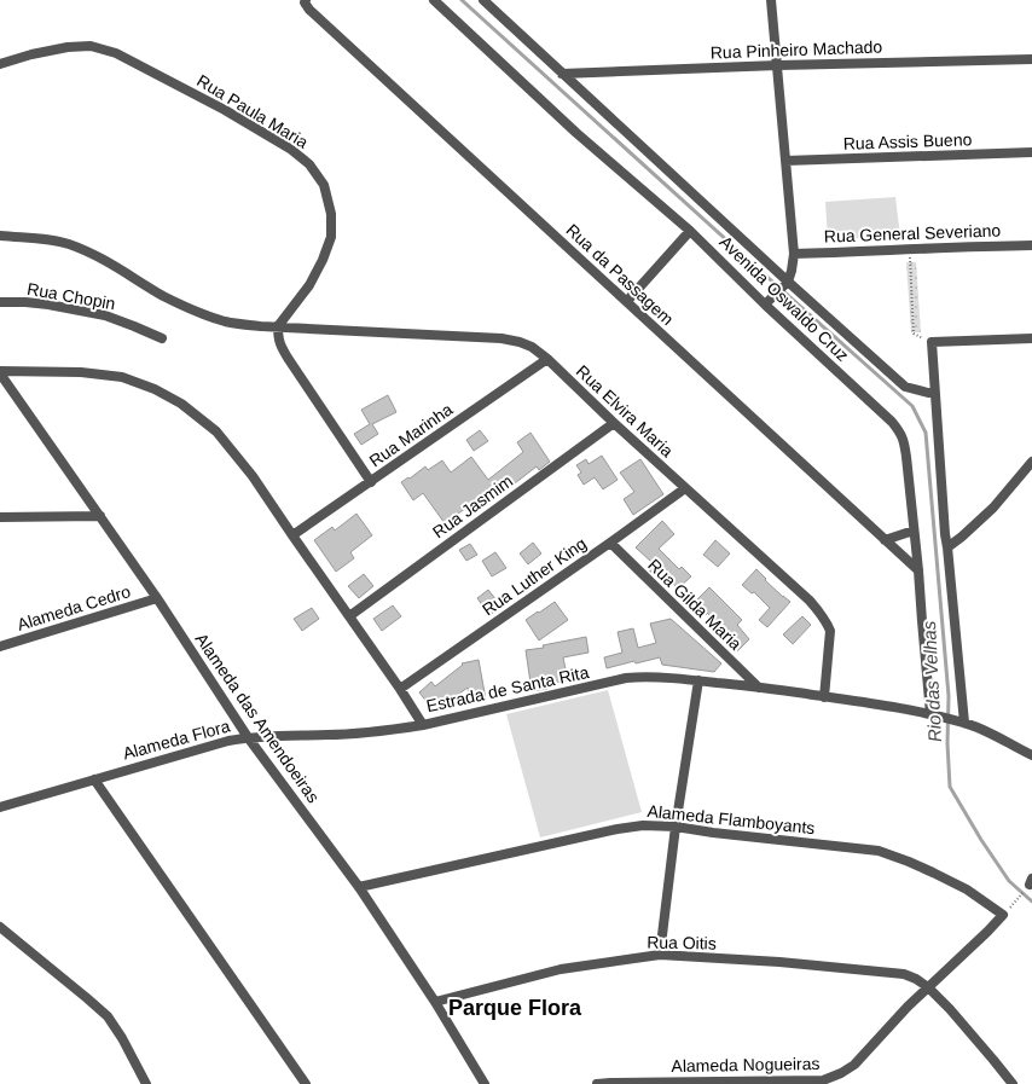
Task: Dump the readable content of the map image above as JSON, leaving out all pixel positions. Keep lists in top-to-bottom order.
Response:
{
  "streets": {
    "street": [
      "Rua Pinheiro Machado",
      "Rua Paula Maria",
      "Rua Assis Bueno",
      "Rua General Severiano",
      "Rua da Passagem",
      "Rua Chopin",
      "Avenida Oswaldo Cruz",
      "Rua Elvira Maria",
      "Rua Marinha",
      "Rua Jasmim",
      "Rua Luther King",
      "Rua Gilda Maria",
      "Alameda Cedro",
      "Estrada de Santa Rita",
      "Alameda das Amendoeiras",
      "Alameda Flora",
      "Alameda Flamboyants",
      "Rua Oitis",
      "Alameda Nogueiras"
    ]
  },
  "crossings": [
    ["Rua Pinheiro Machado", "Avenida Oswaldo Cruz"],
    ["Rua Paula Maria", "Rua Elvira Maria"],
    ["Rua da Passagem", "Avenida Oswaldo Cruz"],
    ["Avenida Oswaldo Cruz", "Estrada de Santa Rita"],
    ["Rua Elvira Maria", "Rua Marinha"],
    ["Rua Elvira Maria", "Rua Jasmim"],
    ["Rua Elvira Maria", "Rua Luther King"],
    ["Rua Elvira Maria", "Estrada de Santa Rita"],
    ["Rua Marinha", "Estrada de Santa Rita"],
    ["Rua Jasmim", "Estrada de Santa Rita"],
    ["Rua Luther King", "Rua Gilda Maria"],
    ["Rua Luther King", "Estrada de Santa Rita"],
    ["Rua Gilda Maria", "Estrada de Santa Rita"],
    ["Alameda Cedro", "Alameda das Amendoeiras"],
    ["Estrada de Santa Rita", "Alameda das Amendoeiras"],
    ["Estrada de Santa Rita", "Alameda Flora"],
    ["Alameda das Amendoeiras", "Alameda Flora"],
    ["Alameda das Amendoeiras", "Alameda Flamboyants"],
    ["Alameda das Amendoeiras", "Rua Oitis"],
    ["Alameda Flamboyants", "Alameda Nogueiras"],
    ["Rua Oitis", "Alameda Nogueiras"]
  ],
  "districts": ["Parque Flora"],
  "water": ["Rio das Velhas"]
}
